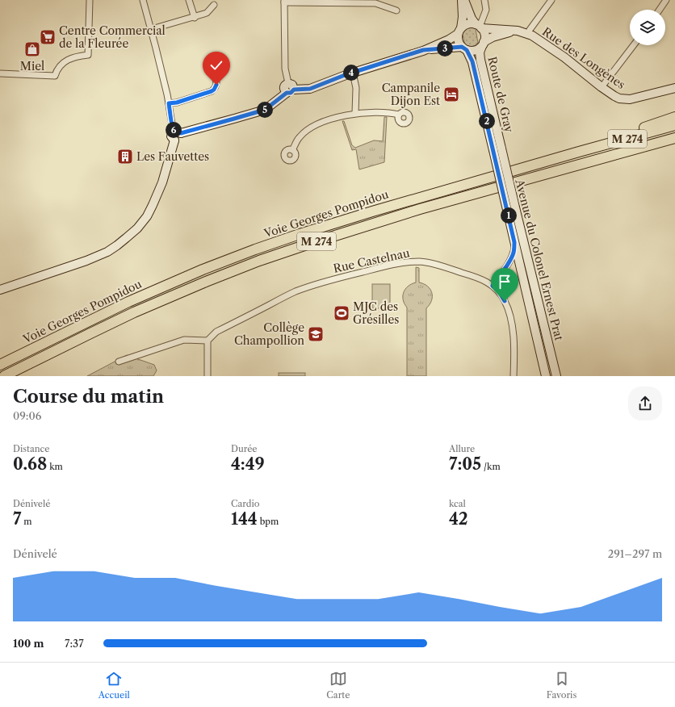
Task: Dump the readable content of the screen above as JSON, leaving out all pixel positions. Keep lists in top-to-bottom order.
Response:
{
  "streets": {
    "highway": ["M 274", "Voie Georges Pompidou"],
    "main road": ["Rue des Longènes", "Route de Gray", "Avenue du Colonel Ernest Prat"],
    "street": ["Rue Castelnau"]
  },
  "crossings": [
    ["Rue des Longènes", "Route de Gray"],
    ["Route de Gray", "Avenue du Colonel Ernest Prat"]
  ],
  "places": {
    "supermarket": ["Centre Commercial de la Fleurée"],
    "shop": ["Miel"],
    "hotel": ["Campanile Dijon Est"],
    "building": ["Les Fauvettes"],
    "sports": ["MJC des Grésilles"],
    "school or university": ["Collège Champollion"]
  },
  "page": {
    "pins": [
      "3",
      "4",
      "5",
      "2",
      "6",
      "1"
    ],
    "heading": ["Course du matin", "09:06"],
    "stats": [
      ["Distance", "0.68 km"],
      ["Durée", "4:49"],
      ["Allure", "7:05 /km"],
      ["Dénivelé", "7 m"],
      ["Cardio", "144 bpm"],
      ["kcal", "42"]
    ],
    "chart": ["Dénivelé", "291–297 m"],
    "list": [
      {
        "name": "100 m",
        "note": "7:37"
      }
    ],
    "tabs": ["Accueil", "Carte", "Favoris"]
  }
}
